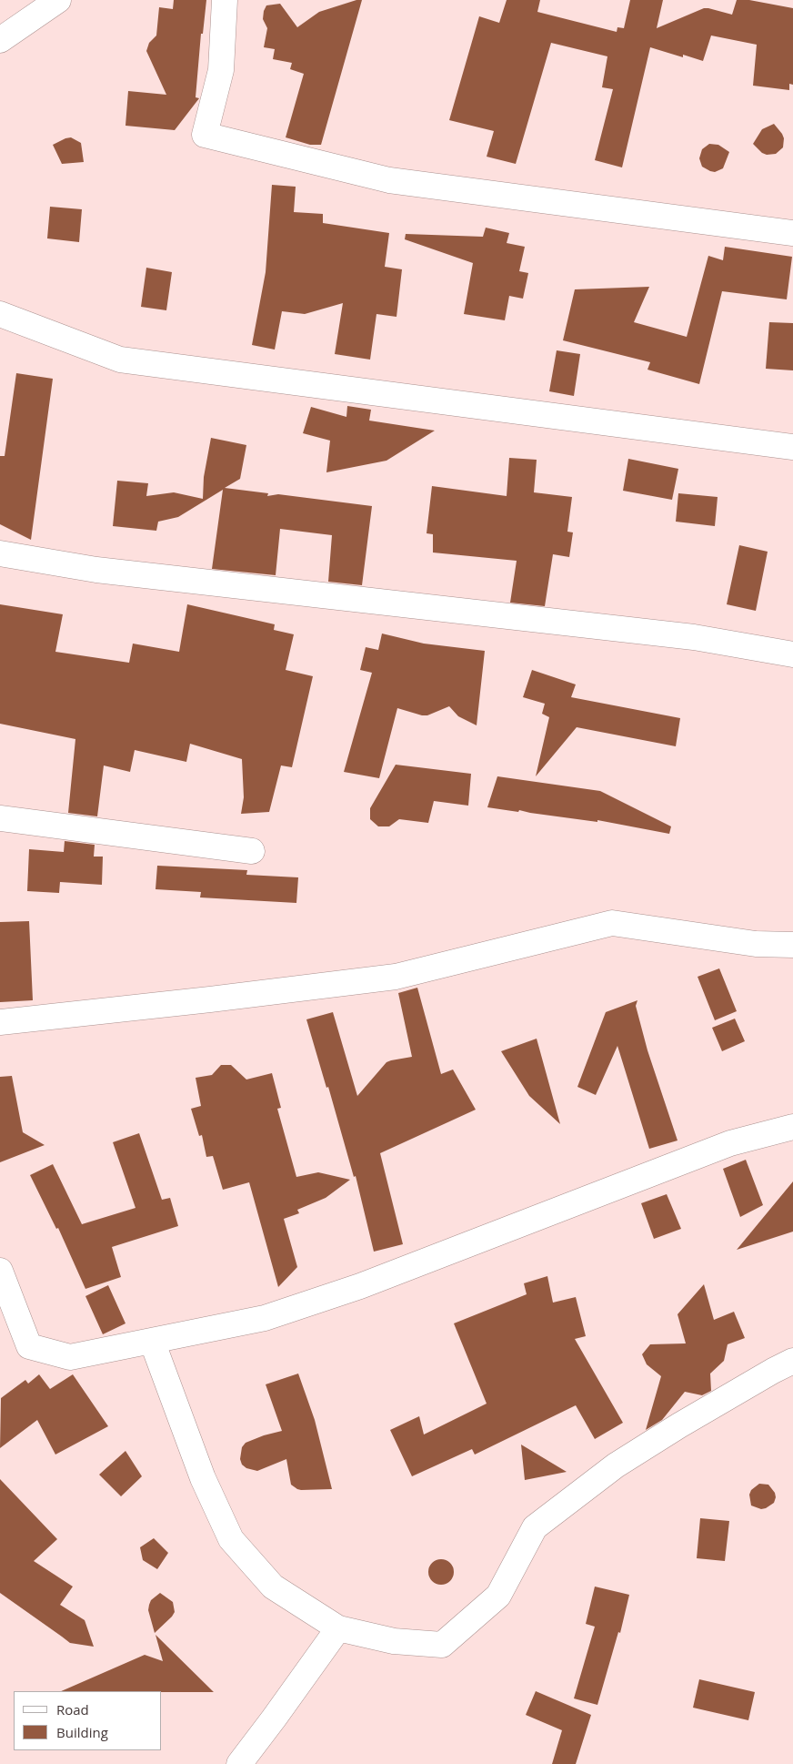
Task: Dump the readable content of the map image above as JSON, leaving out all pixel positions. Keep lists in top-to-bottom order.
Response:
{
  "legend": ["Road", "Building"]
}
